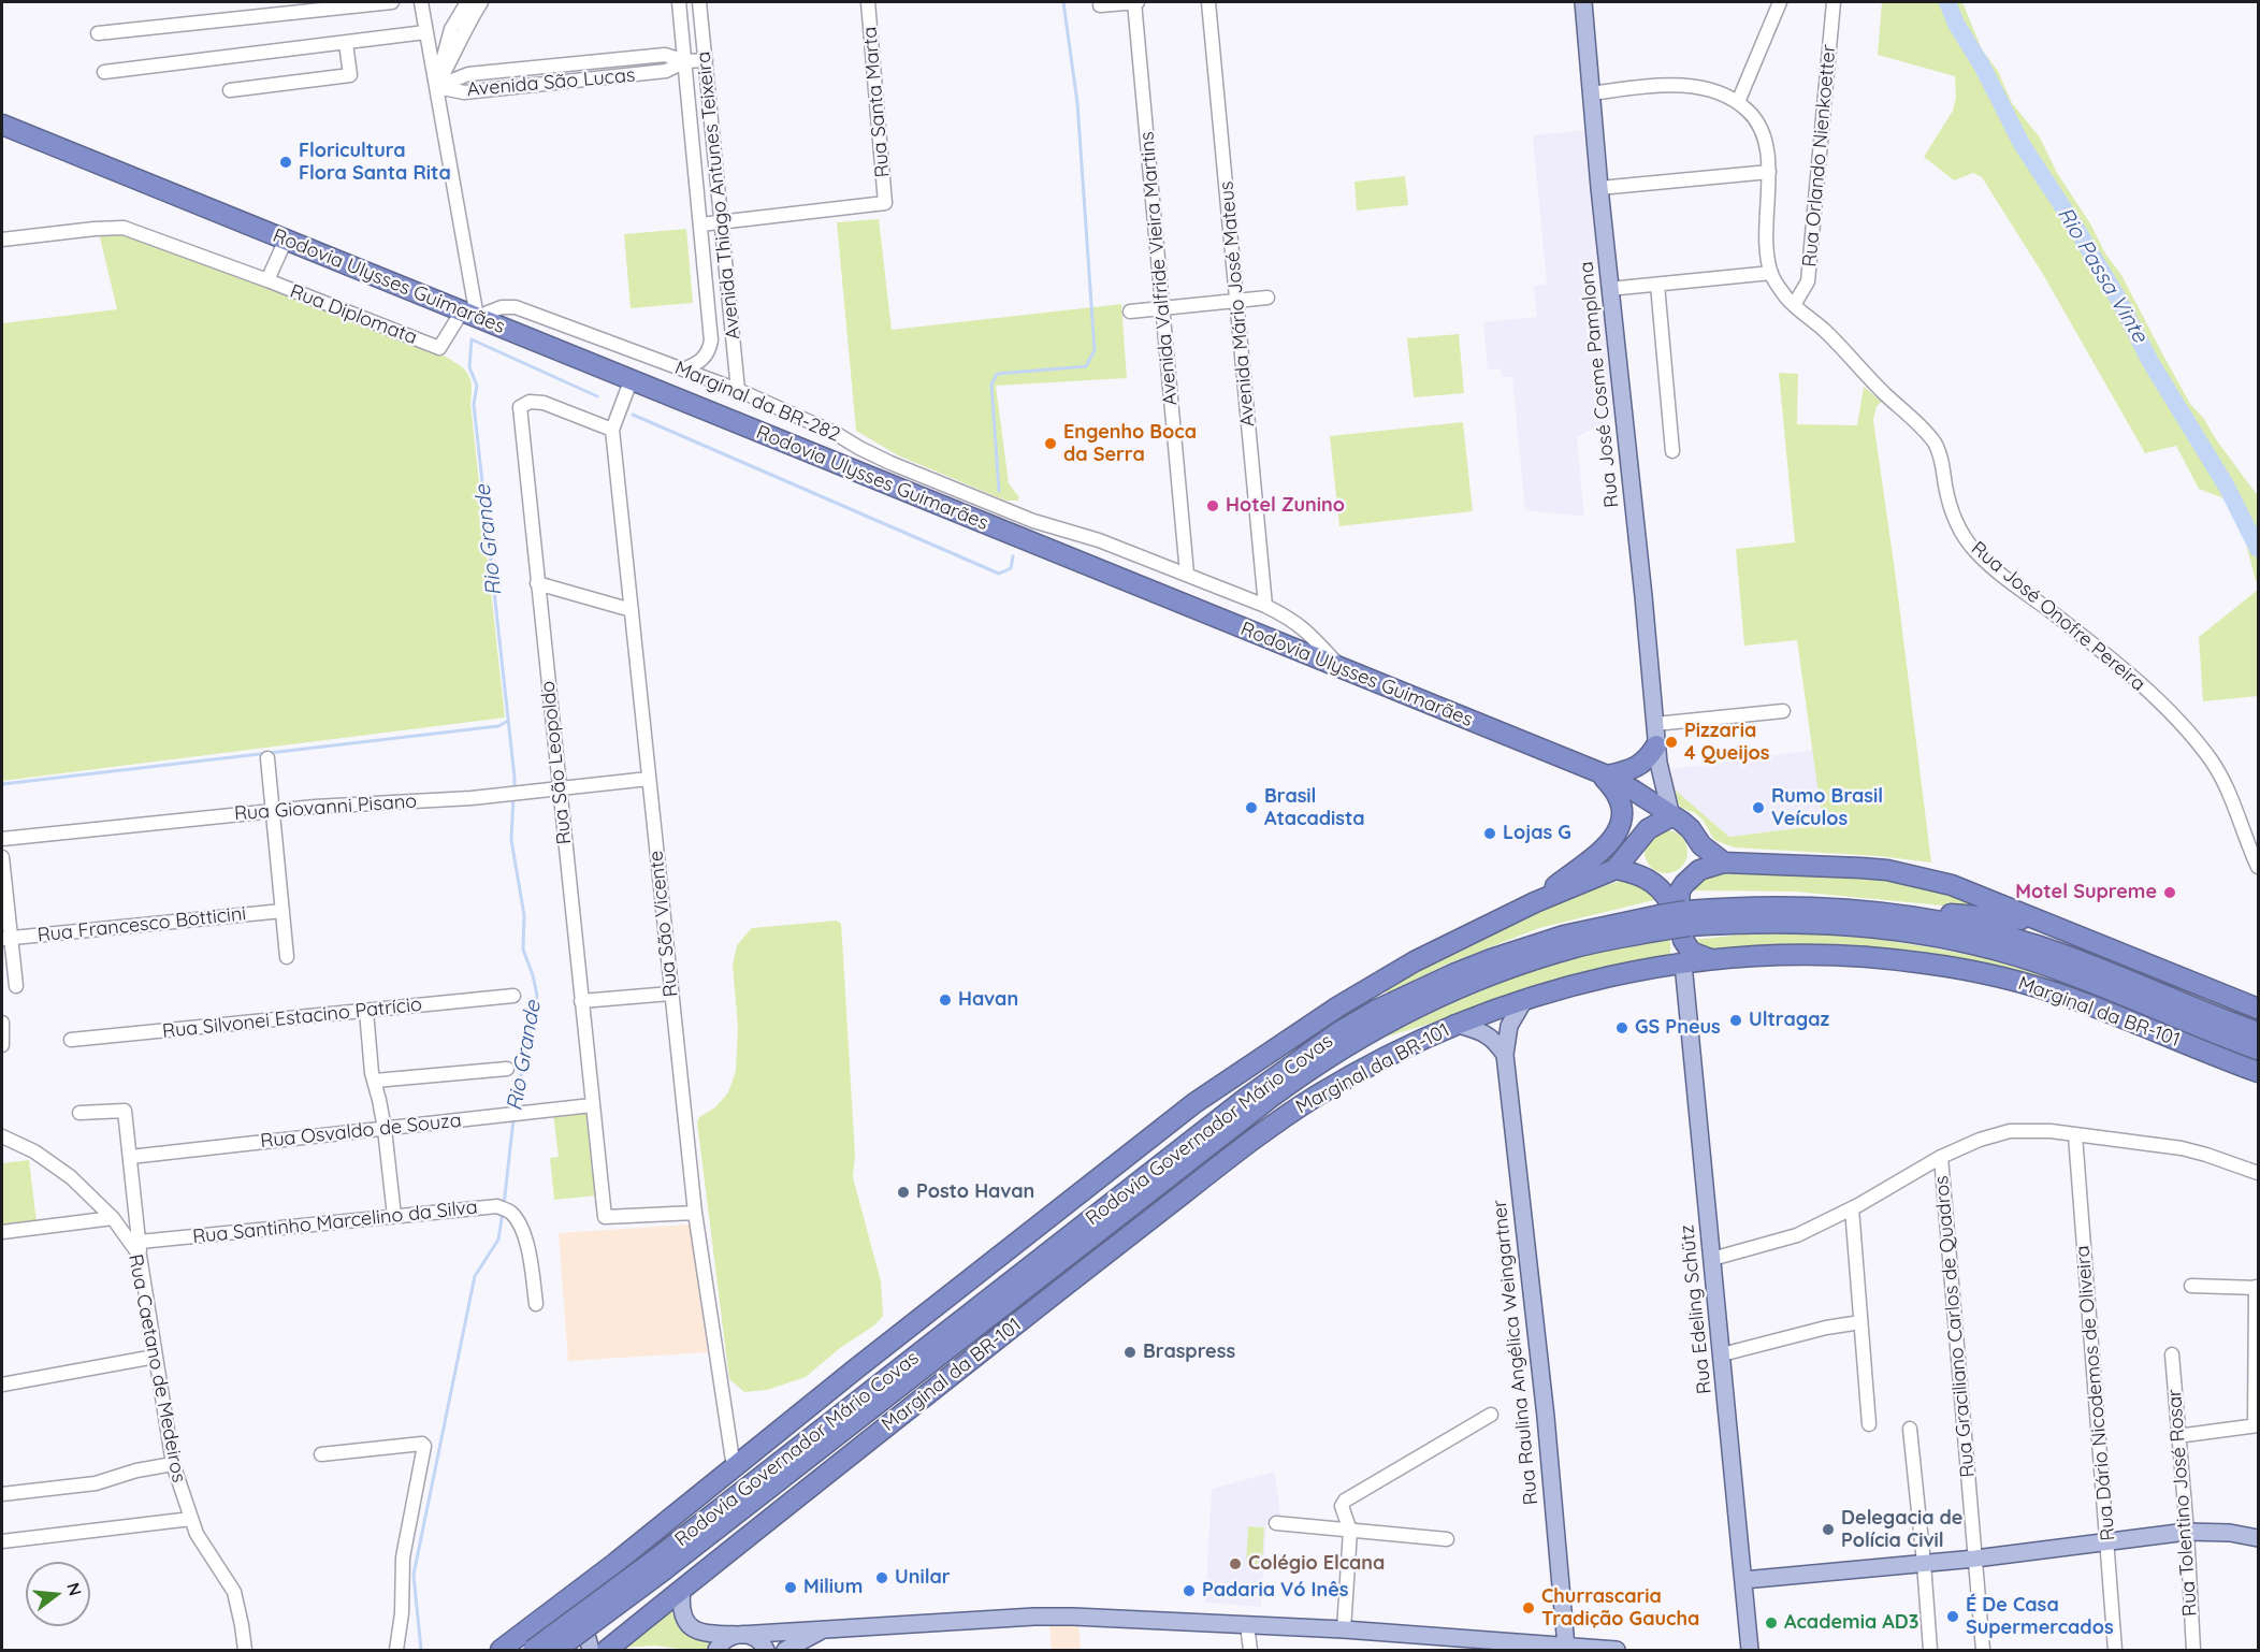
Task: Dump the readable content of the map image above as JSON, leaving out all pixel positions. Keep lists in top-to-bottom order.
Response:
{
  "streets": {
    "highway": ["Rodovia Ulysses Guimarães", "Marginal da BR-101", "Rodovia Governador Mário Covas"],
    "main road": ["Rua José Cosme Pamplona", "Rua Edeling Schütz", "Rua Raulina Angélica Weingartner"],
    "street": [
      "Avenida São Lucas",
      "Rua Santa Marta",
      "Rua Orlando Nienkoetter",
      "Avenida Thiago Antunes Teixeira",
      "Avenida Valfride Vieira Martins",
      "Avenida Mário José Mateus",
      "Rua Diplomata",
      "Marginal da BR-282",
      "Rua José Onofre Pereira",
      "Rua São Leopoldo",
      "Rua Giovanni Pisano",
      "Rua São Vicente",
      "Rua Francesco Botticini",
      "Rua Silvonei Estacino Patrício",
      "Rua Osvaldo de Souza",
      "Rua Santinho Marcelino da Silva",
      "Rua Graciliano Carlos de Quadros",
      "Rua Caetano de Medeiros",
      "Rua Dário Nicodemos de Oliveira",
      "Rua Tolentino José Rosar"
    ]
  },
  "crossings": [
    ["Avenida São Lucas", "Avenida Thiago Antunes Teixeira"],
    ["Rua Santa Marta", "Avenida Thiago Antunes Teixeira"],
    ["Rua Orlando Nienkoetter", "Rua José Onofre Pereira"],
    ["Avenida Thiago Antunes Teixeira", "Marginal da BR-282"],
    ["Avenida Valfride Vieira Martins", "Marginal da BR-282"],
    ["Rodovia Ulysses Guimarães", "Rua Diplomata"],
    ["Rodovia Ulysses Guimarães", "Rua José Cosme Pamplona"],
    ["Rodovia Ulysses Guimarães", "Marginal da BR-282"],
    ["Rodovia Ulysses Guimarães", "Rua São Vicente"],
    ["Avenida Mário José Mateus", "Marginal da BR-282"],
    ["Rua Diplomata", "Marginal da BR-282"],
    ["Rua José Cosme Pamplona", "Rua José Onofre Pereira"],
    ["Rua São Leopoldo", "Rua Giovanni Pisano"],
    ["Rua São Leopoldo", "Rua São Vicente"],
    ["Rua São Leopoldo", "Rua Osvaldo de Souza"],
    ["Rua Giovanni Pisano", "Rua São Vicente"],
    ["Marginal da BR-101", "Rua Edeling Schütz"],
    ["Marginal da BR-101", "Rua Raulina Angélica Weingartner"]
  ],
  "water": ["Rio Passa Vinte", "Rio Grande"],
  "places": [
    "Floricultura Flora Santa Rita",
    "Engenho Boca da Serra",
    "Hotel Zunino",
    "Pizzaria 4 Queijos",
    "Brasil Atacadista",
    "Rumo Brasil Veículos",
    "Lojas G",
    "Motel Supreme",
    "Havan",
    "Ultragaz",
    "GS Pneus",
    "Posto Havan",
    "Braspress",
    "Delegacia de Polícia Civil",
    "Colégio Elcana",
    "Unilar",
    "Milium",
    "Padaria Vó Inês",
    "Churrascaria Tradição Gaucha",
    "É De Casa Supermercados",
    "Academia AD3"
  ],
  "north": "right"
}
